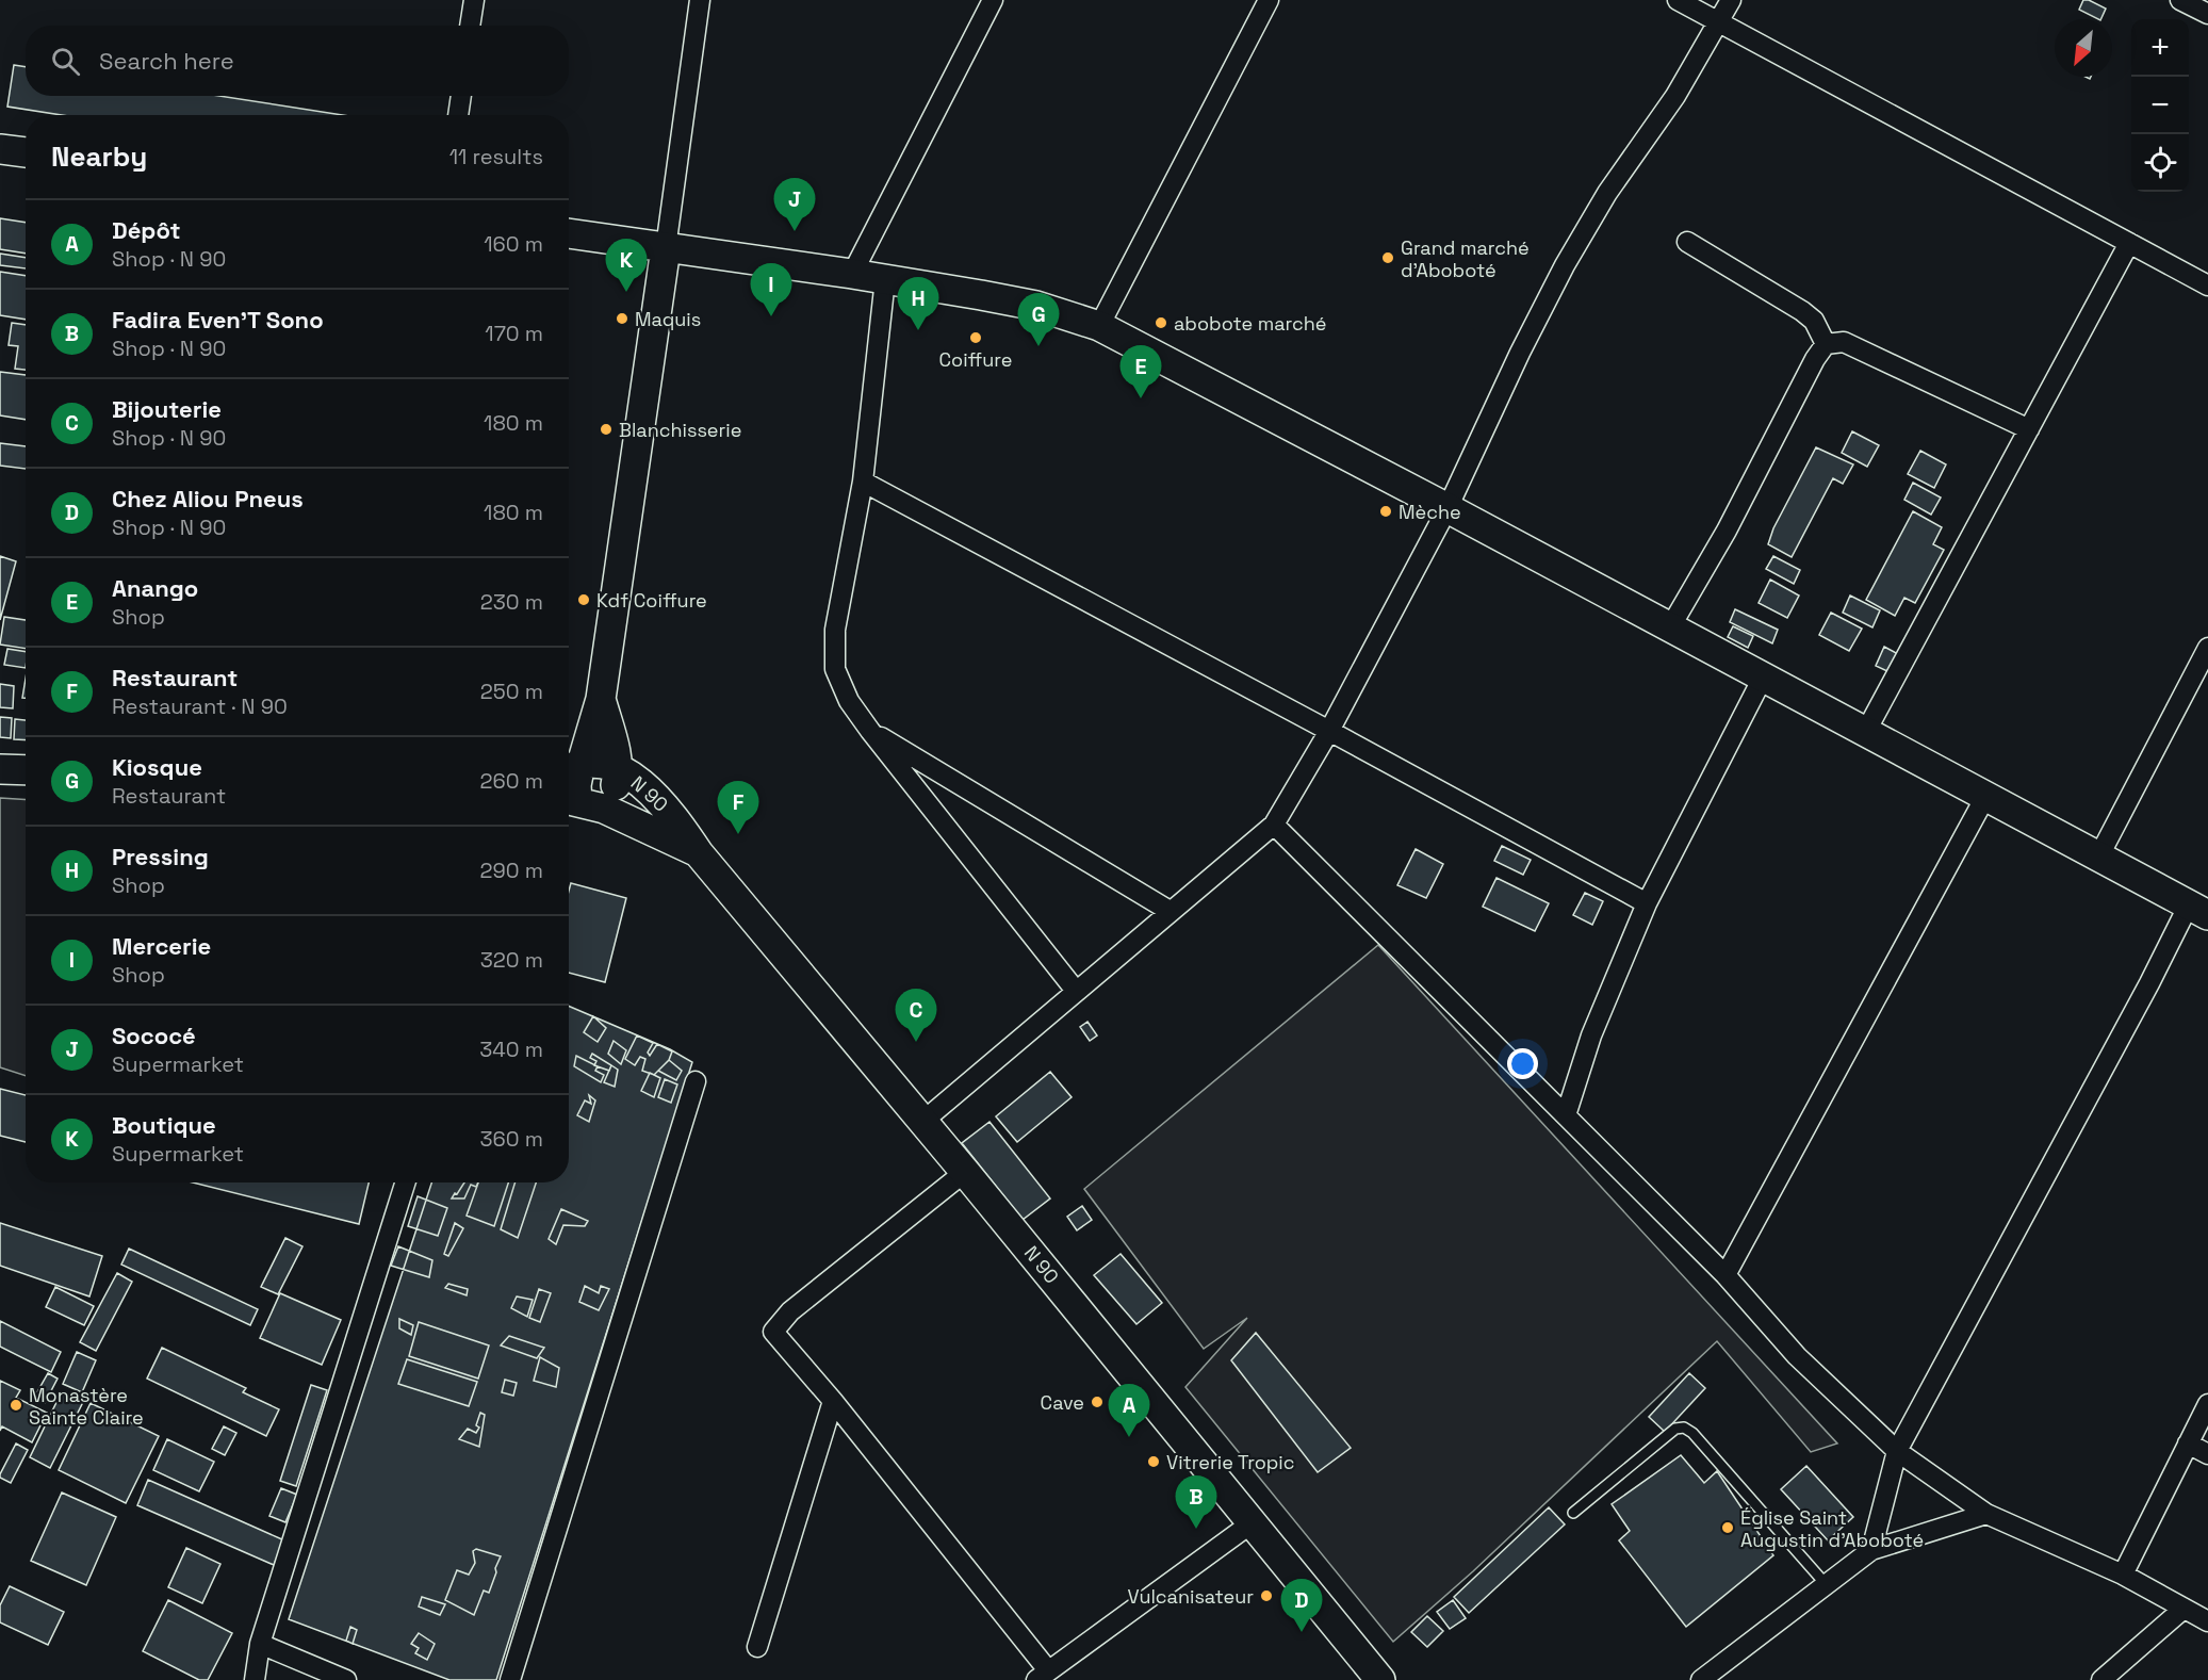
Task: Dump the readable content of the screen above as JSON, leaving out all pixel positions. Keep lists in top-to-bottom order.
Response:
{
  "streets": {
    "street": ["N 90"]
  },
  "places": [
    "Grand marché d’Aboboté",
    "Maquis",
    "abobote marché",
    "Coiffure",
    "Blanchisserie",
    "Mèche",
    "Kdf Coiffure",
    "Cave",
    "Monastère Sainte Claire",
    "Vitrerie Tropic",
    "Église Saint Augustin d’Aboboté",
    "Vulcanisateur"
  ],
  "north": "bottom left",
  "page": {
    "map_buttons": ["+", "−"],
    "search": "Search here",
    "heading": ["Nearby", "11 results"],
    "pins": [
      "J",
      "K",
      "I",
      "H",
      "G",
      "E",
      "F",
      "C",
      "A",
      "B",
      "D"
    ],
    "list": [
      {
        "mark": "A",
        "name": "Dépôt",
        "note": "Shop · N 90",
        "value": "160 m"
      },
      {
        "mark": "B",
        "name": "Fadira Even'T Sono",
        "note": "Shop · N 90",
        "value": "170 m"
      },
      {
        "mark": "C",
        "name": "Bijouterie",
        "note": "Shop · N 90",
        "value": "180 m"
      },
      {
        "mark": "D",
        "name": "Chez Aliou Pneus",
        "note": "Shop · N 90",
        "value": "180 m"
      },
      {
        "mark": "E",
        "name": "Anango",
        "note": "Shop",
        "value": "230 m"
      },
      {
        "mark": "F",
        "name": "Restaurant",
        "note": "Restaurant · N 90",
        "value": "250 m"
      },
      {
        "mark": "G",
        "name": "Kiosque",
        "note": "Restaurant",
        "value": "260 m"
      },
      {
        "mark": "H",
        "name": "Pressing",
        "note": "Shop",
        "value": "290 m"
      },
      {
        "mark": "I",
        "name": "Mercerie",
        "note": "Shop",
        "value": "320 m"
      },
      {
        "mark": "J",
        "name": "Sococé",
        "note": "Supermarket",
        "value": "340 m"
      },
      {
        "mark": "K",
        "name": "Boutique",
        "note": "Supermarket",
        "value": "360 m"
      }
    ]
  }
}
